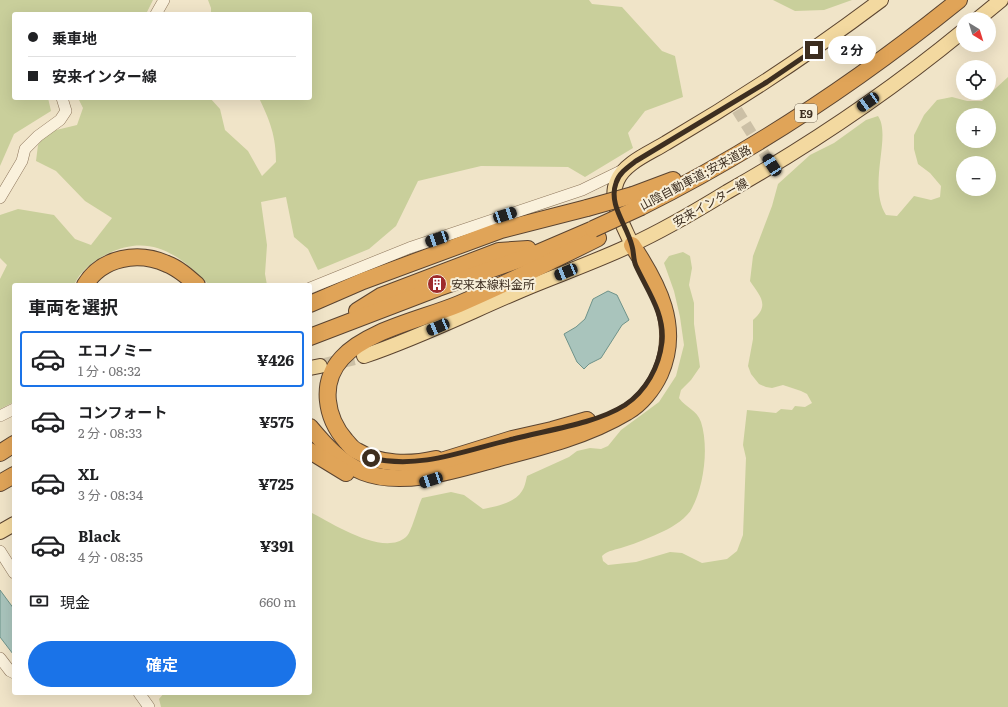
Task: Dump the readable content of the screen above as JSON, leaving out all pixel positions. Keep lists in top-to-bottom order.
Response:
{
  "streets": {
    "highway": ["E9", "山陰自動車道;安来道路"],
    "main road": ["安来インター線"]
  },
  "places": {
    "building": ["安来本線料金所"]
  },
  "north": "bottom right",
  "page": {
    "map_buttons": ["+", "−"],
    "banner": ["乗車地", "安来インター線"],
    "bubble": "2 分",
    "heading": "車両を選択",
    "list": [
      {
        "name": "エコノミー",
        "note": "1 分 · 08:32",
        "value": "¥426"
      },
      {
        "name": "コンフォート",
        "note": "2 分 · 08:33",
        "value": "¥575"
      },
      {
        "name": "XL",
        "note": "3 分 · 08:34",
        "value": "¥725"
      },
      {
        "name": "Black",
        "note": "4 分 · 08:35",
        "value": "¥391"
      }
    ],
    "pay": ["現金", "660 m"],
    "buttons": "確定"
  }
}
